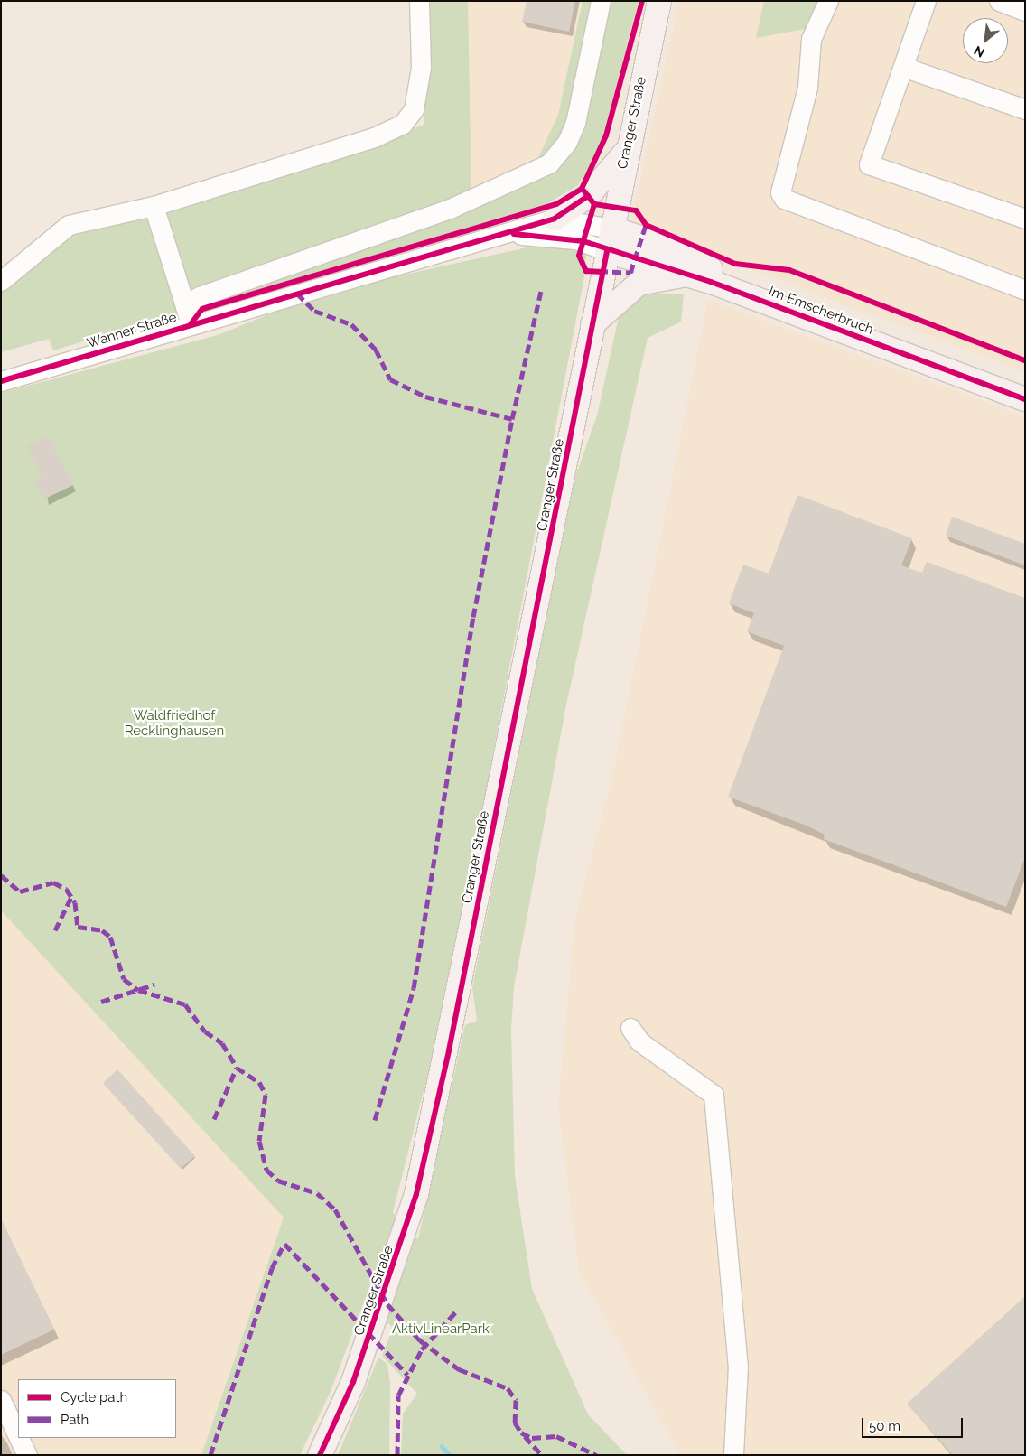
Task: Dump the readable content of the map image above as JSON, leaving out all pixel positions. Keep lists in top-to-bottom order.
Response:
{
  "streets": {
    "main road": ["Cranger Straße", "Im Emscherbruch"],
    "street": ["Wanner Straße"]
  },
  "crossings": [
    ["Cranger Straße", "Im Emscherbruch"],
    ["Cranger Straße", "Wanner Straße"],
    ["Im Emscherbruch", "Wanner Straße"]
  ],
  "parks": ["Waldfriedhof Recklinghausen", "AktivLinearPark"],
  "legend": ["Cycle path", "Path"],
  "scale_bar": "50 m",
  "north": "bottom left"
}
